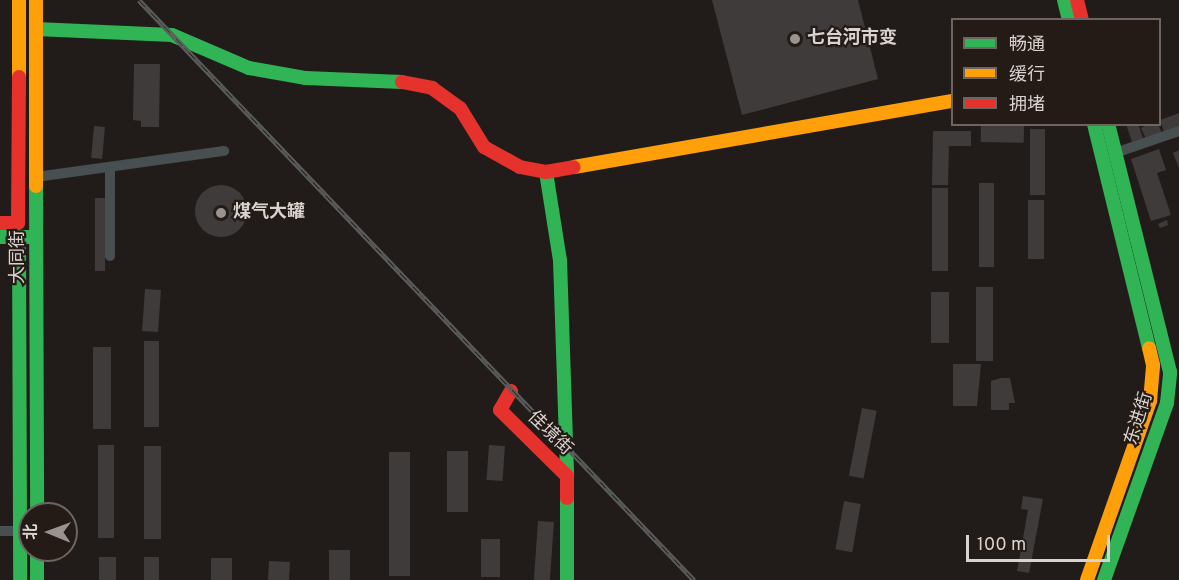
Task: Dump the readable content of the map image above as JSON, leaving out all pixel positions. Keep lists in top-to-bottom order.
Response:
{
  "streets": {
    "main road": ["大同街", "东进街", "佳境街"]
  },
  "places": ["七台河市变", "煤气大罐"],
  "legend": ["畅通", "缓行", "拥堵"],
  "scale_bar": "100 m",
  "north": "left"
}
